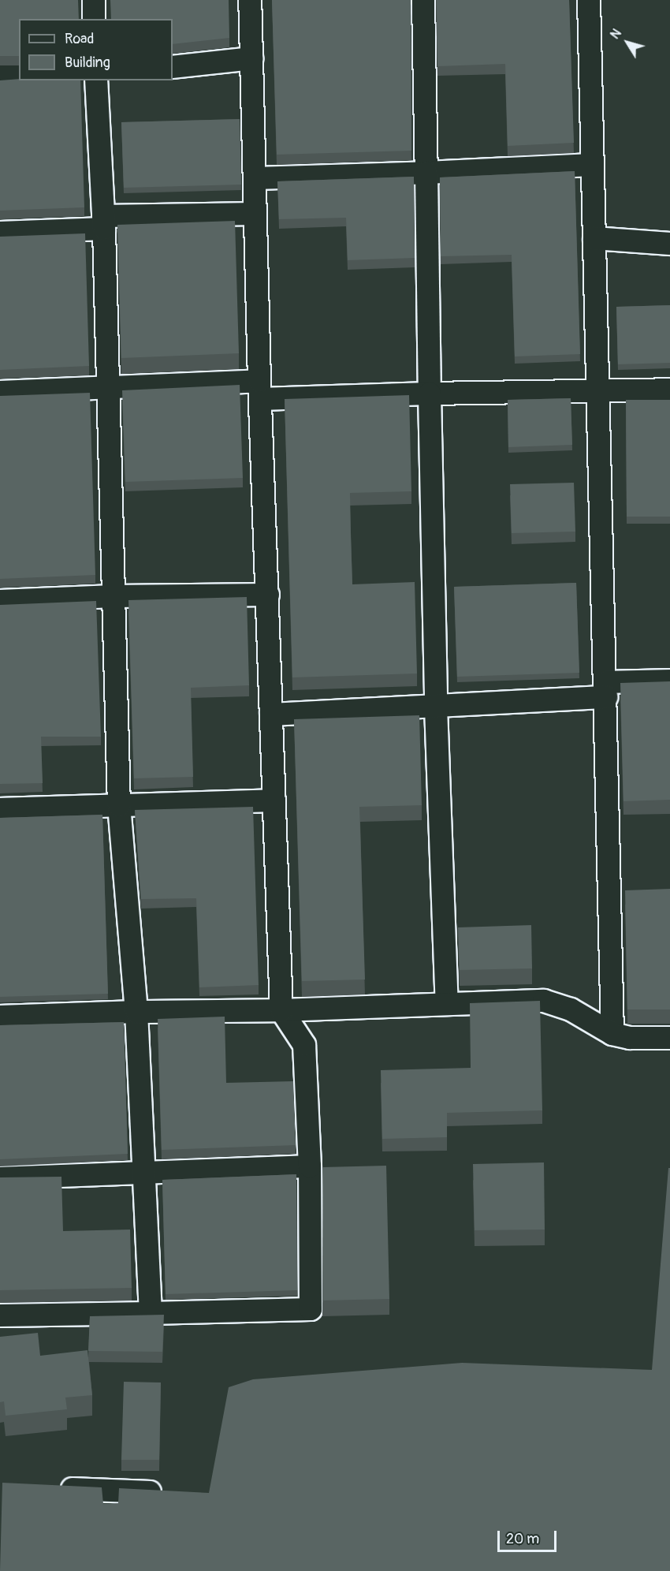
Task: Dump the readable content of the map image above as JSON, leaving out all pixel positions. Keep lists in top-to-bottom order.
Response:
{
  "legend": ["Road", "Building"],
  "scale_bar": "20 m",
  "north": "top left"
}
